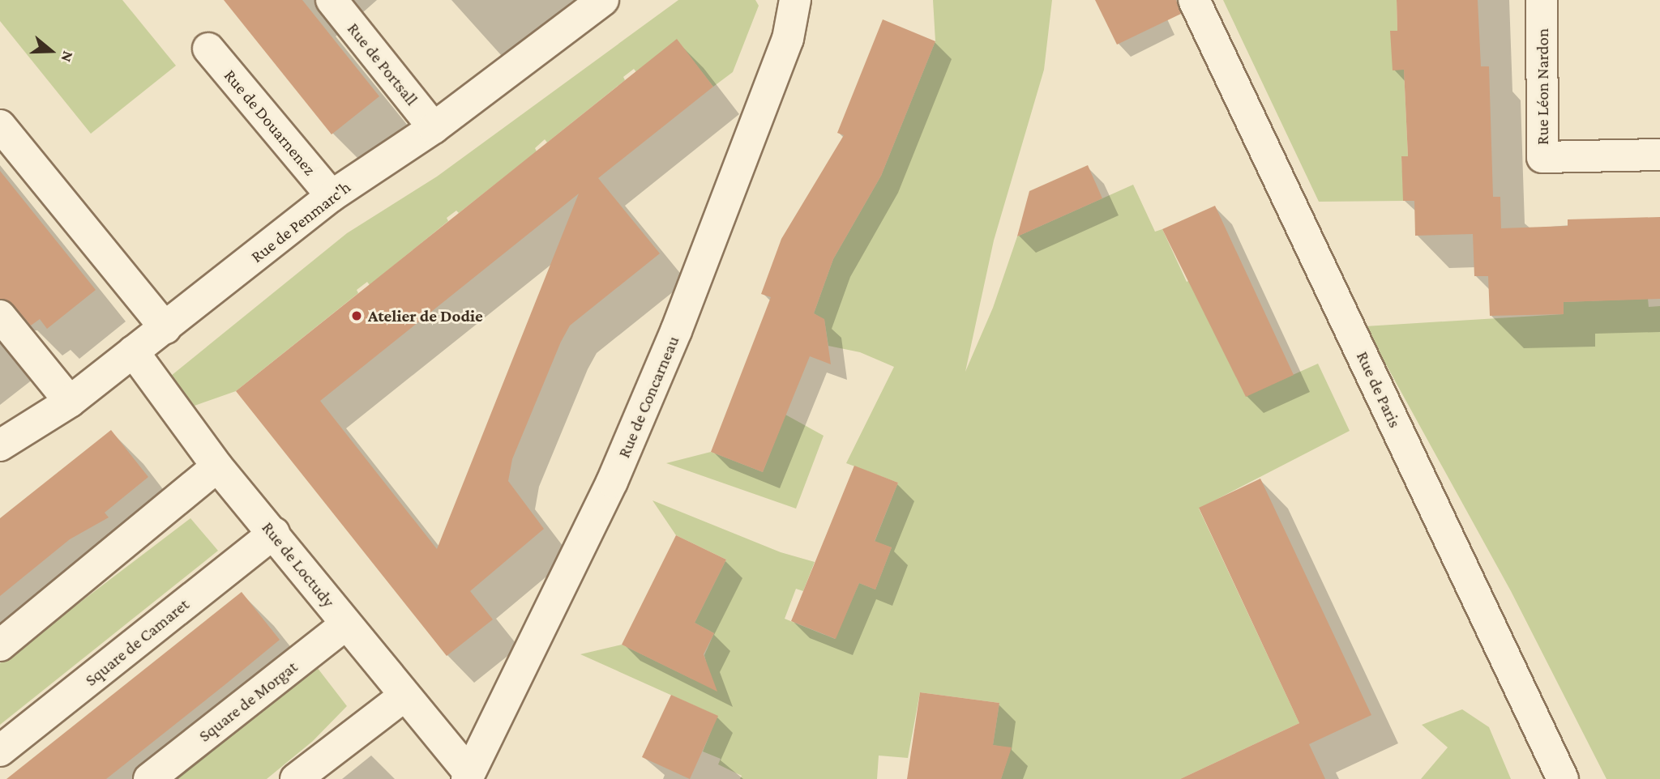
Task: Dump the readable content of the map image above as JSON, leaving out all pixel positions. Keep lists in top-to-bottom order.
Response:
{
  "streets": {
    "street": [
      "Rue de Portsall",
      "Rue Léon Nardon",
      "Rue de Douarnenez",
      "Rue de Penmarc'h",
      "Rue de Paris",
      "Rue de Concarneau",
      "Rue de Loctudy",
      "Square de Camaret",
      "Square de Morgat"
    ]
  },
  "crossings": [
    ["Rue de Portsall", "Rue de Penmarc'h"],
    ["Rue de Douarnenez", "Rue de Penmarc'h"],
    ["Rue de Penmarc'h", "Rue de Loctudy"],
    ["Rue de Concarneau", "Rue de Loctudy"],
    ["Rue de Loctudy", "Square de Camaret"],
    ["Rue de Loctudy", "Square de Morgat"]
  ],
  "places": ["Atelier de Dodie"],
  "north": "right"
}
